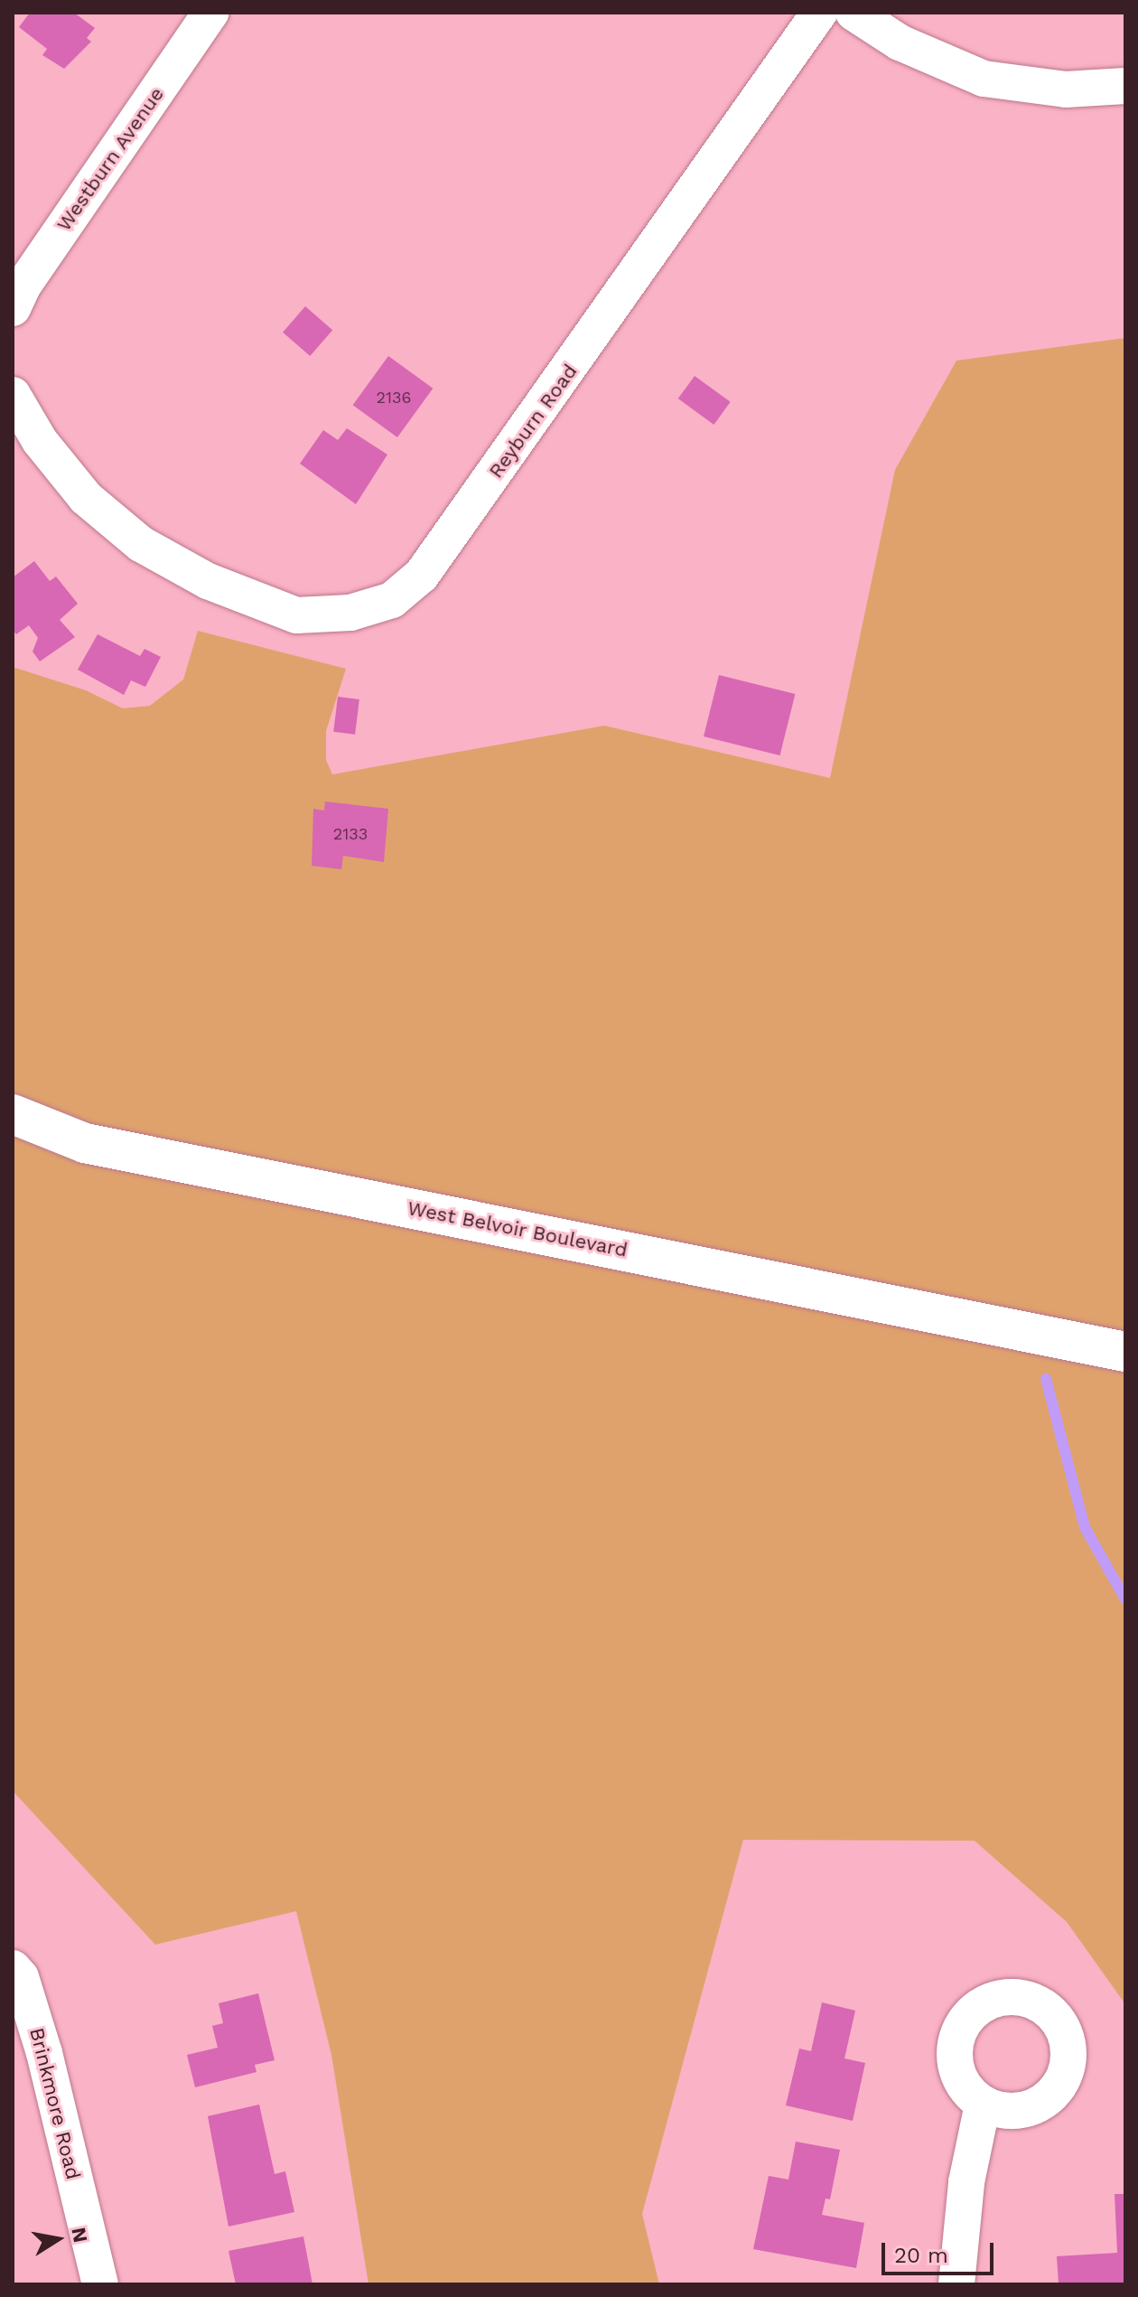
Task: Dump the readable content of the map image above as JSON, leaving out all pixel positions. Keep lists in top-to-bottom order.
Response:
{
  "streets": {
    "street": [
      "Westburn Avenue",
      "Reyburn Road",
      "West Belvoir Boulevard",
      "Brinkmore Road"
    ]
  },
  "house_numbers": ["2136", "2133"],
  "scale_bar": "20 m",
  "north": "right"
}
